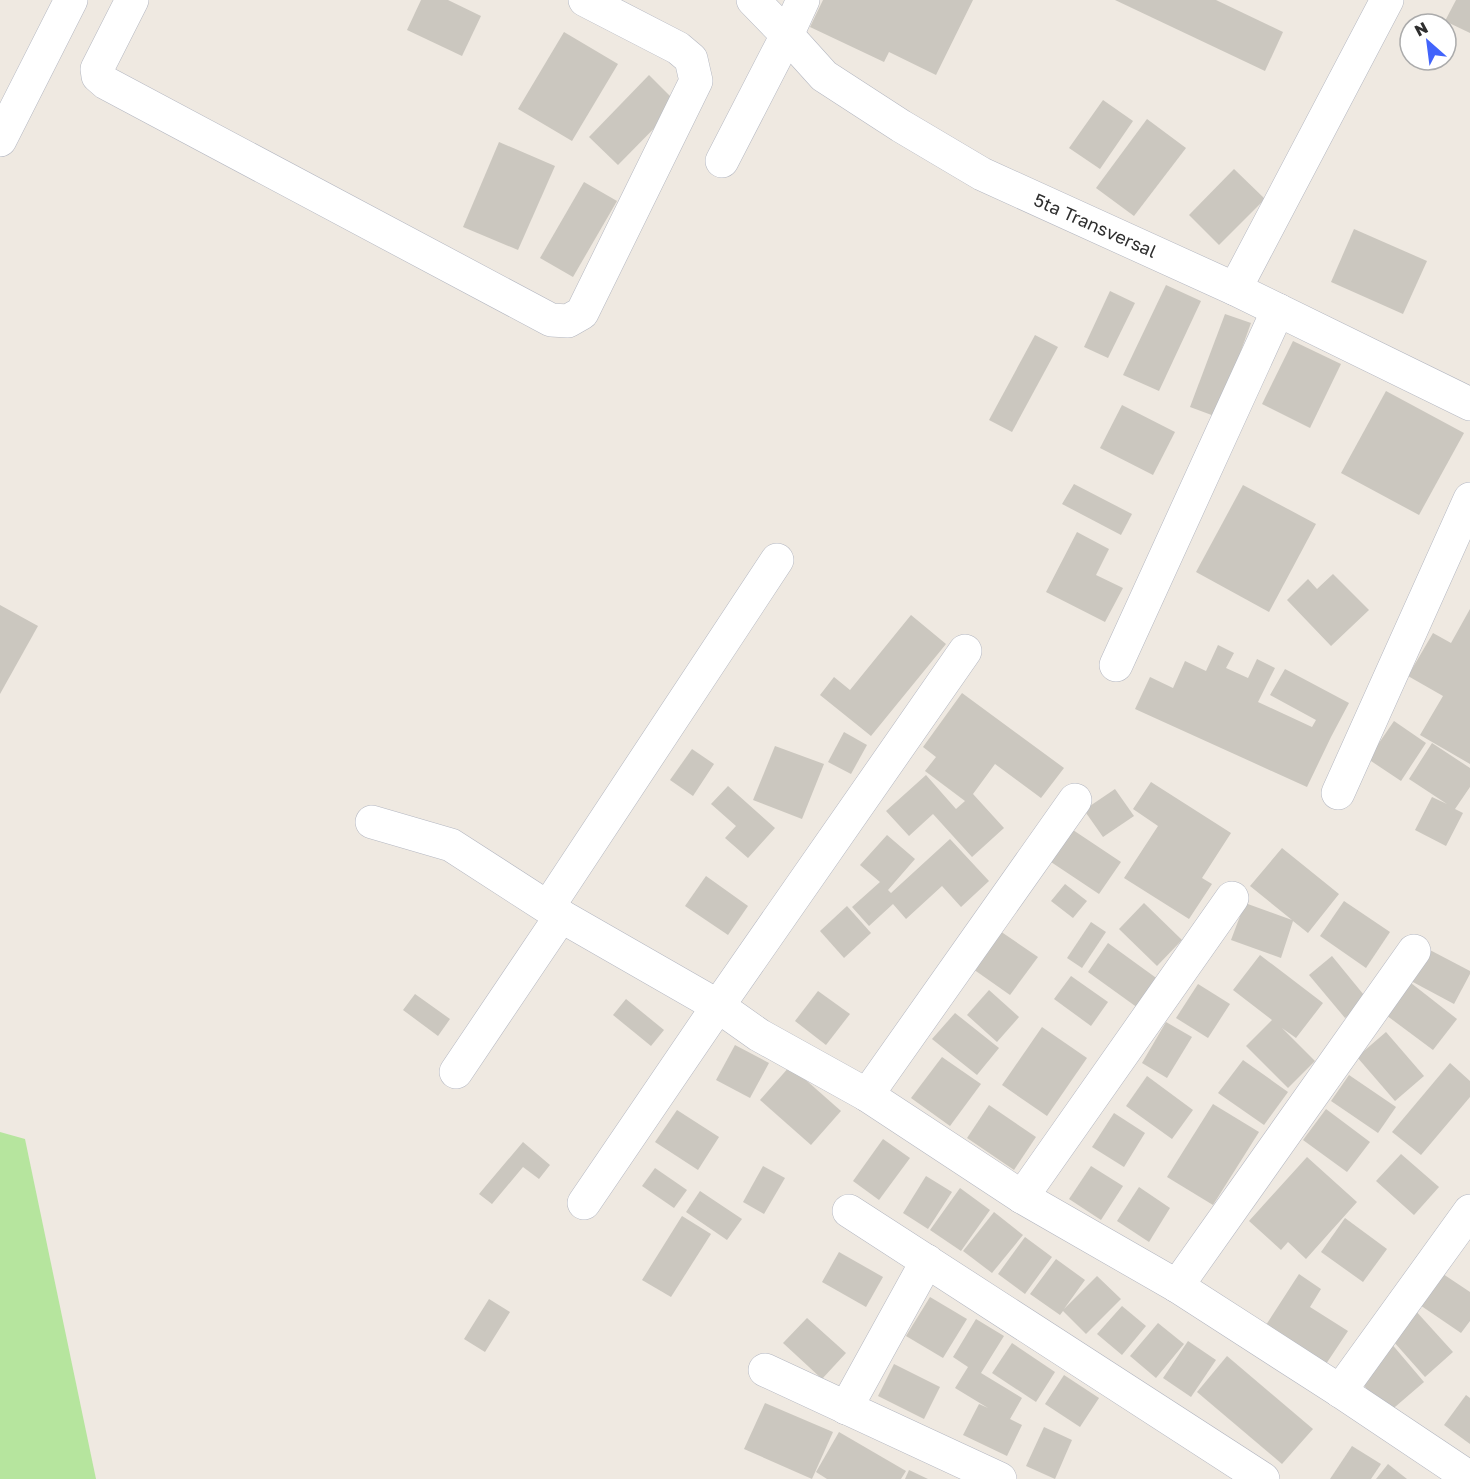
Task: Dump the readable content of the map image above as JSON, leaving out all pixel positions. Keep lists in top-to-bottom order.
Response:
{
  "streets": {
    "street": ["5ta Transversal"]
  },
  "north": "top left"
}
